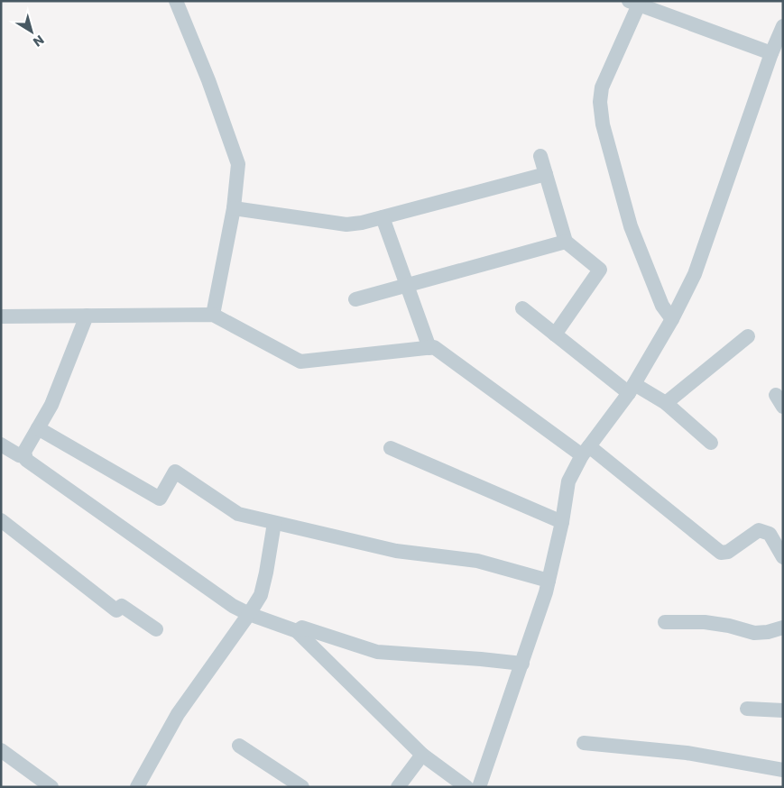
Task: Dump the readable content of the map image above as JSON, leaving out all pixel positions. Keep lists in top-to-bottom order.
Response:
{
  "north": "bottom right"
}
